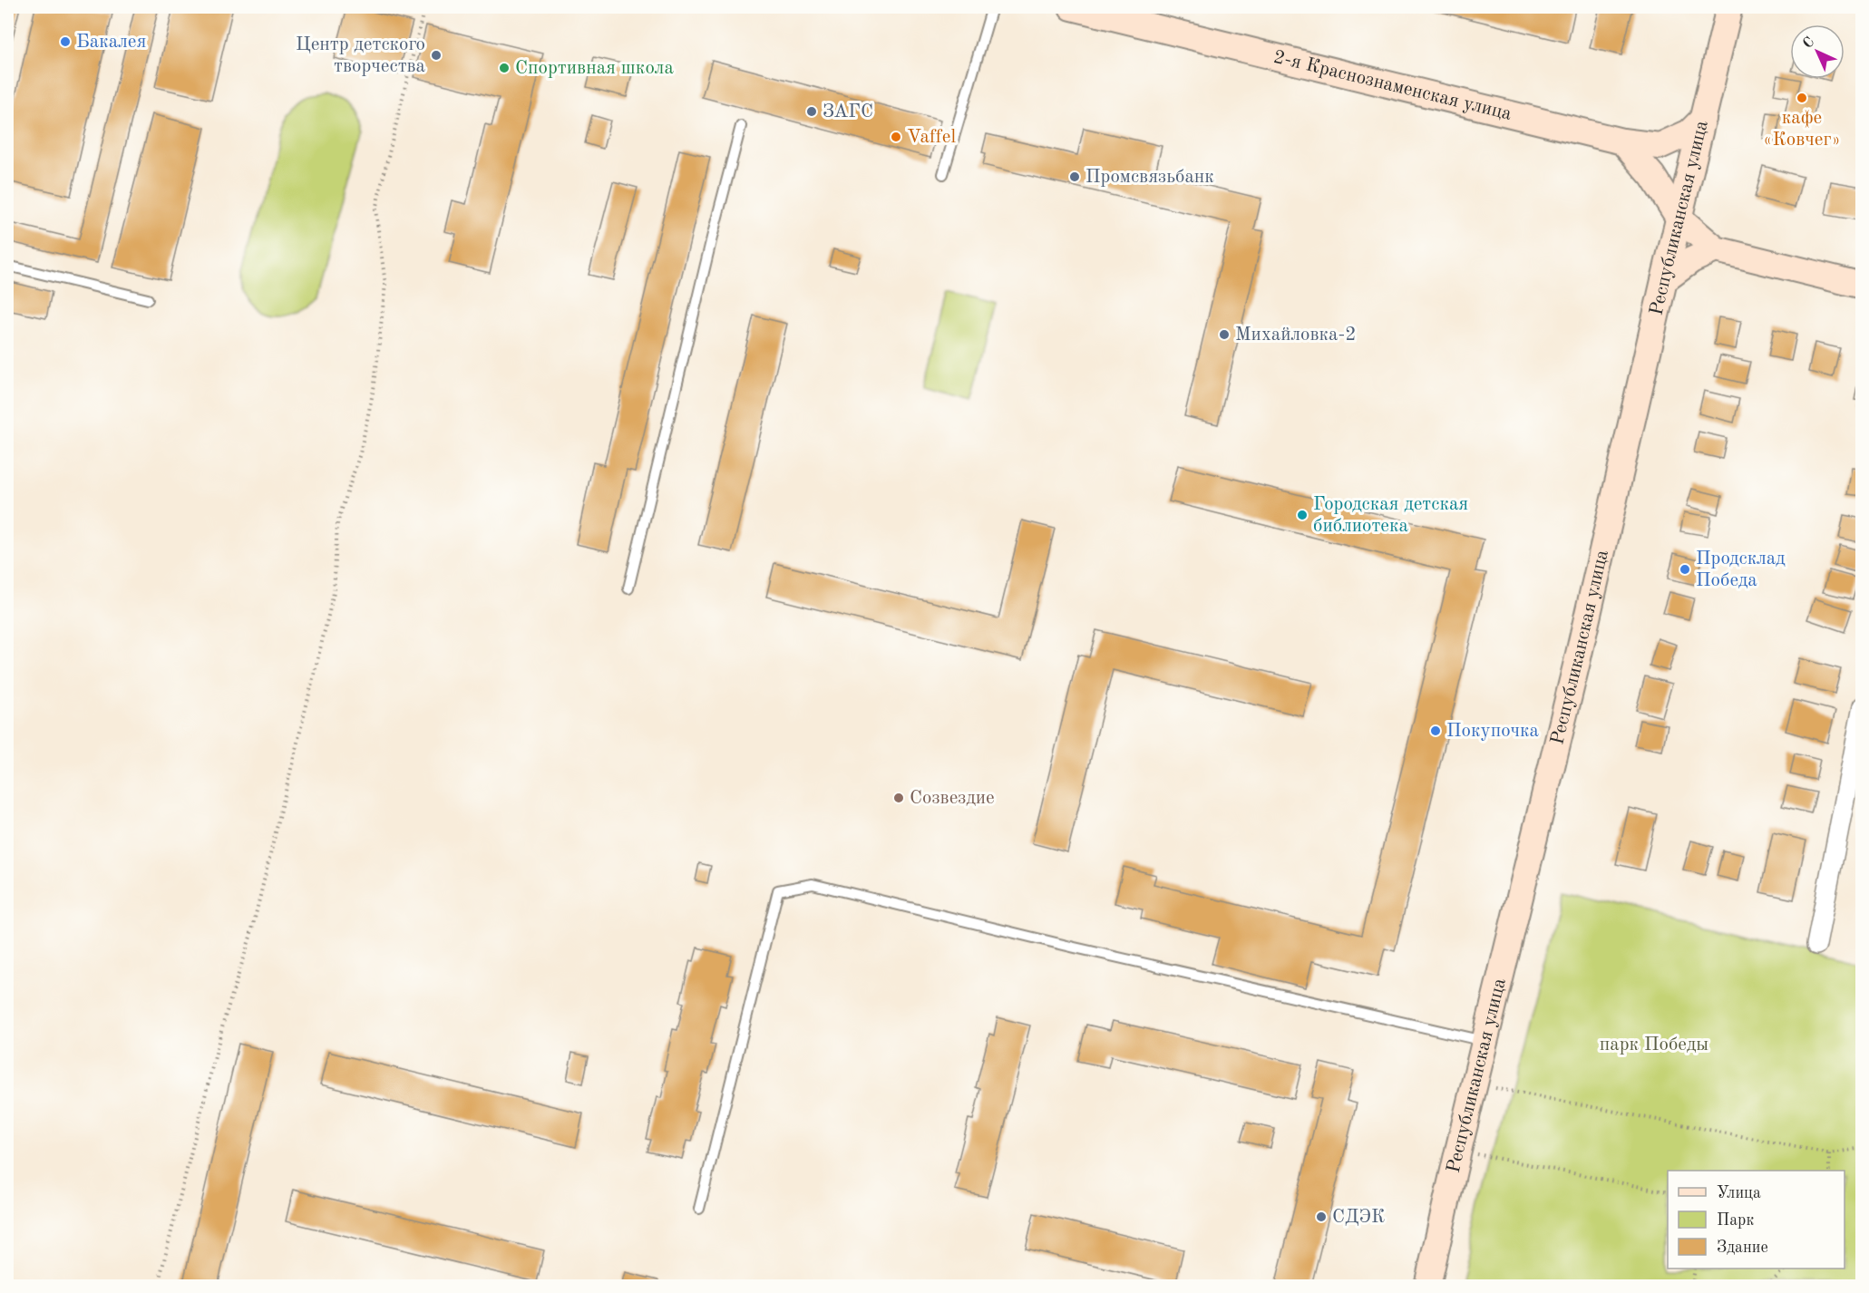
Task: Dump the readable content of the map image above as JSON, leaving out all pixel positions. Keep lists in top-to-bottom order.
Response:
{
  "streets": {
    "street": ["2-я Краснознаменская улица", "Республиканская улица"]
  },
  "crossings": [
    ["2-я Краснознаменская улица", "Республиканская улица"]
  ],
  "parks": ["парк Победы"],
  "places": [
    "Бакалея",
    "Центр детского творчества",
    "Спортивная школа",
    "кафе «Ковчег»",
    "ЗАГС",
    "Vaffel",
    "Промсвязьбанк",
    "Михайловка-2",
    "Городская детская библиотека",
    "Продсклад Победа",
    "Покупочка",
    "Созвездие",
    "СДЭК"
  ],
  "legend": ["Улица", "Парк", "Здание"],
  "north": "top left"
}
